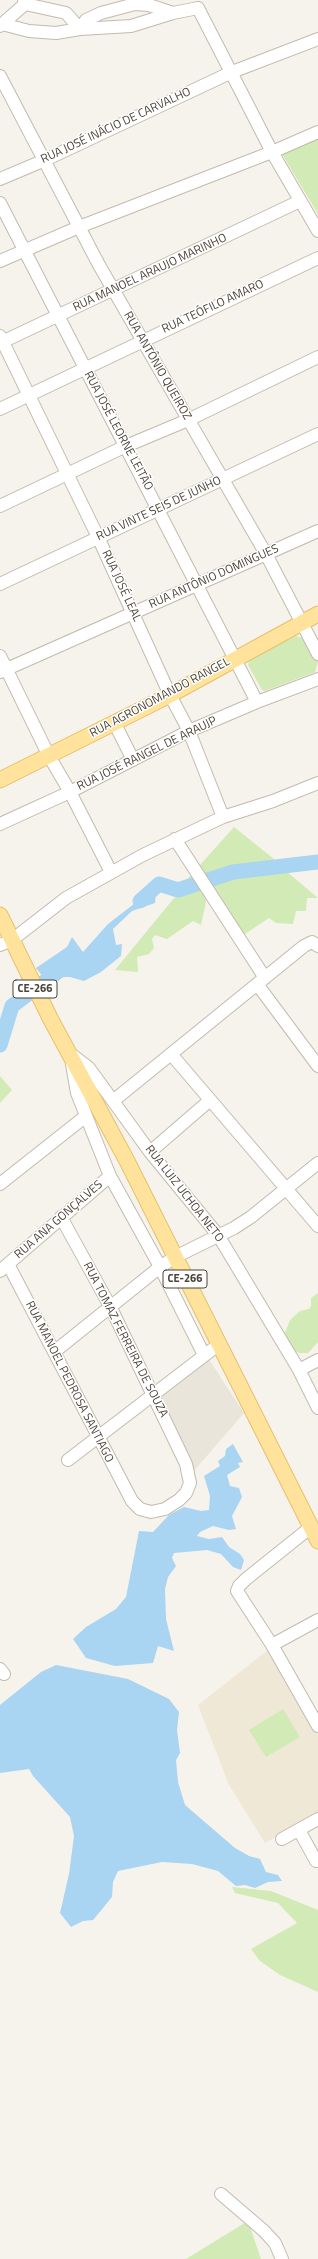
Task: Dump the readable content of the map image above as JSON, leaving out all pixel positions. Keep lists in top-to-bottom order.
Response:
{
  "streets": {
    "main road": ["RUA AGRONOMANDO RANGEL", "CE-266"],
    "street": [
      "RUA JOSÉ INÁCIO DE CARVALHO",
      "RUA MANOEL ARAUJO MARINHO",
      "RUA TEÓFILO AMARO",
      "RUA ANTÔNIO QUEIROZ",
      "RUA JOSÉ LEORNE LEITÃO",
      "RUA VINTE SEIS DE JUNHO",
      "RUA ANTÔNIO DOMINGUES",
      "RUA JOSÉ LEAL",
      "RUA JOSÉ RANGEL DE ARAUJP",
      "RUA LUIZ UCHOA NETO",
      "RUA ANA GONÇALVES",
      "RUA TOMAZ FERREIRA DE SOUZA",
      "RUA MANOEL PEDROSA SANTIAGO"
    ]
  },
  "crossings": [
    ["RUA JOSÉ INÁCIO DE CARVALHO", "RUA ANTÔNIO QUEIROZ"],
    ["RUA MANOEL ARAUJO MARINHO", "RUA ANTÔNIO QUEIROZ"],
    ["RUA MANOEL ARAUJO MARINHO", "RUA JOSÉ LEORNE LEITÃO"],
    ["RUA MANOEL ARAUJO MARINHO", "RUA JOSÉ LEAL"],
    ["RUA TEÓFILO AMARO", "RUA ANTÔNIO QUEIROZ"],
    ["RUA TEÓFILO AMARO", "RUA JOSÉ LEORNE LEITÃO"],
    ["RUA TEÓFILO AMARO", "RUA JOSÉ LEAL"],
    ["RUA ANTÔNIO QUEIROZ", "RUA VINTE SEIS DE JUNHO"],
    ["RUA ANTÔNIO QUEIROZ", "RUA ANTÔNIO DOMINGUES"],
    ["RUA ANTÔNIO QUEIROZ", "RUA AGRONOMANDO RANGEL"],
    ["RUA JOSÉ LEORNE LEITÃO", "RUA VINTE SEIS DE JUNHO"],
    ["RUA JOSÉ LEORNE LEITÃO", "RUA ANTÔNIO DOMINGUES"],
    ["RUA JOSÉ LEORNE LEITÃO", "RUA AGRONOMANDO RANGEL"],
    ["RUA JOSÉ LEORNE LEITÃO", "RUA JOSÉ RANGEL DE ARAUJP"],
    ["RUA VINTE SEIS DE JUNHO", "RUA JOSÉ LEAL"],
    ["RUA ANTÔNIO DOMINGUES", "RUA JOSÉ LEAL"],
    ["RUA JOSÉ LEAL", "RUA AGRONOMANDO RANGEL"],
    ["RUA JOSÉ LEAL", "RUA JOSÉ RANGEL DE ARAUJP"],
    ["CE-266", "RUA LUIZ UCHOA NETO"],
    ["CE-266", "RUA ANA GONÇALVES"],
    ["RUA LUIZ UCHOA NETO", "RUA ANA GONÇALVES"],
    ["RUA ANA GONÇALVES", "RUA TOMAZ FERREIRA DE SOUZA"],
    ["RUA ANA GONÇALVES", "RUA MANOEL PEDROSA SANTIAGO"],
    ["RUA TOMAZ FERREIRA DE SOUZA", "RUA MANOEL PEDROSA SANTIAGO"]
  ]
}
